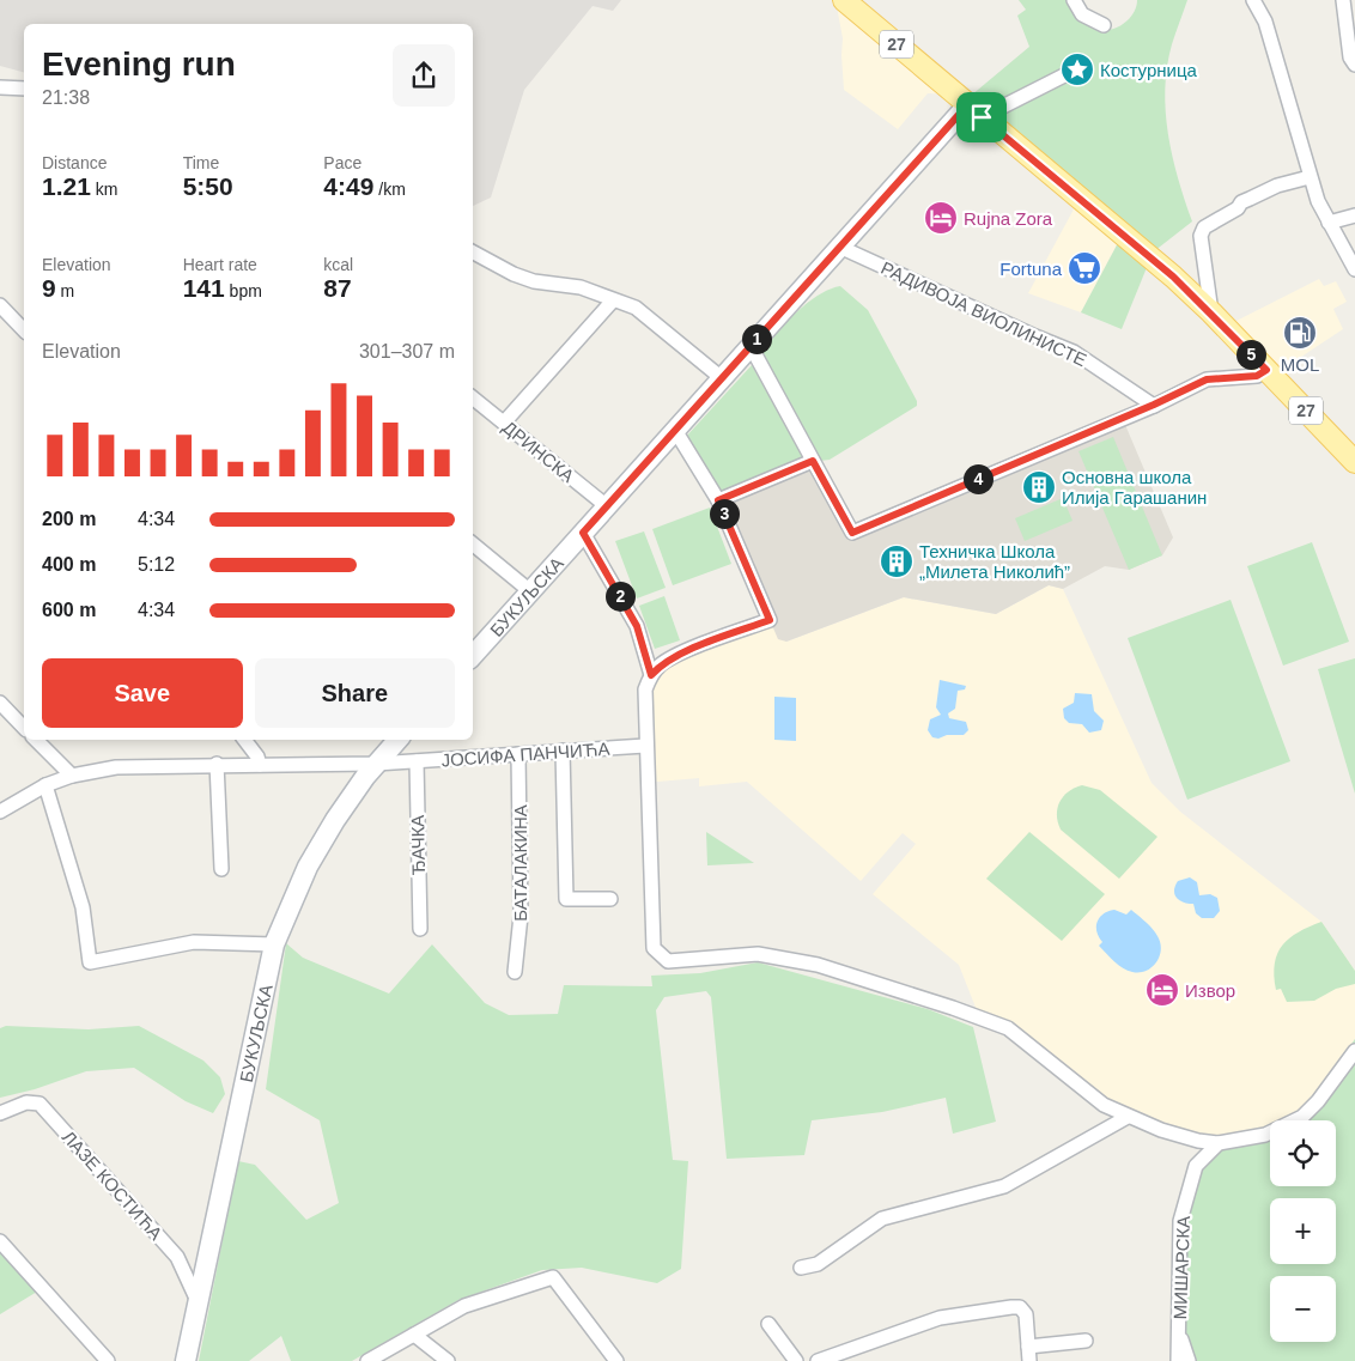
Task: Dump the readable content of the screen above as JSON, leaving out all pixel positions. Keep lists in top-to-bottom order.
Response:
{
  "streets": {
    "main road": ["27", "БУКУЉСКА"],
    "street": [
      "РАДИВОЈА ВИОЛИНИСТЕ",
      "ДРИНСКА",
      "ЈОСИФА ПАНЧИЋА",
      "ЂАЧКА",
      "БАТАЛАКИНА",
      "ЛАЗЕ КОСТИЋА",
      "МИШАРСКА"
    ]
  },
  "crossings": [
    ["27", "БУКУЉСКА"],
    ["РАДИВОЈА ВИОЛИНИСТЕ", "БУКУЉСКА"],
    ["ДРИНСКА", "БУКУЉСКА"],
    ["БУКУЉСКА", "ЈОСИФА ПАНЧИЋА"],
    ["БУКУЉСКА", "ЛАЗЕ КОСТИЋА"],
    ["ЈОСИФА ПАНЧИЋА", "ЂАЧКА"],
    ["ЈОСИФА ПАНЧИЋА", "БАТАЛАКИНА"]
  ],
  "places": {
    "place": ["Костурница"],
    "hotel": ["Rujna Zora", "Извор"],
    "supermarket": ["Fortuna"],
    "fuel station": ["MOL"],
    "building": ["Основна школа Илија Гарашанин", "Техничка Школа „Милета Николић”"]
  },
  "page": {
    "heading": ["Evening run", "21:38"],
    "stats": [
      ["Distance", "1.21 km"],
      ["Time", "5:50"],
      ["Pace", "4:49 /km"],
      ["Elevation", "9 m"],
      ["Heart rate", "141 bpm"],
      ["kcal", "87"]
    ],
    "pins": [
      "1",
      "5",
      "4",
      "3",
      "2"
    ],
    "chart": ["Elevation", "301–307 m"],
    "list": [
      {
        "name": "200 m",
        "note": "4:34"
      },
      {
        "name": "400 m",
        "note": "5:12"
      },
      {
        "name": "600 m",
        "note": "4:34"
      }
    ],
    "buttons": ["Save", "Share"],
    "map_buttons": ["+", "−"]
  }
}
